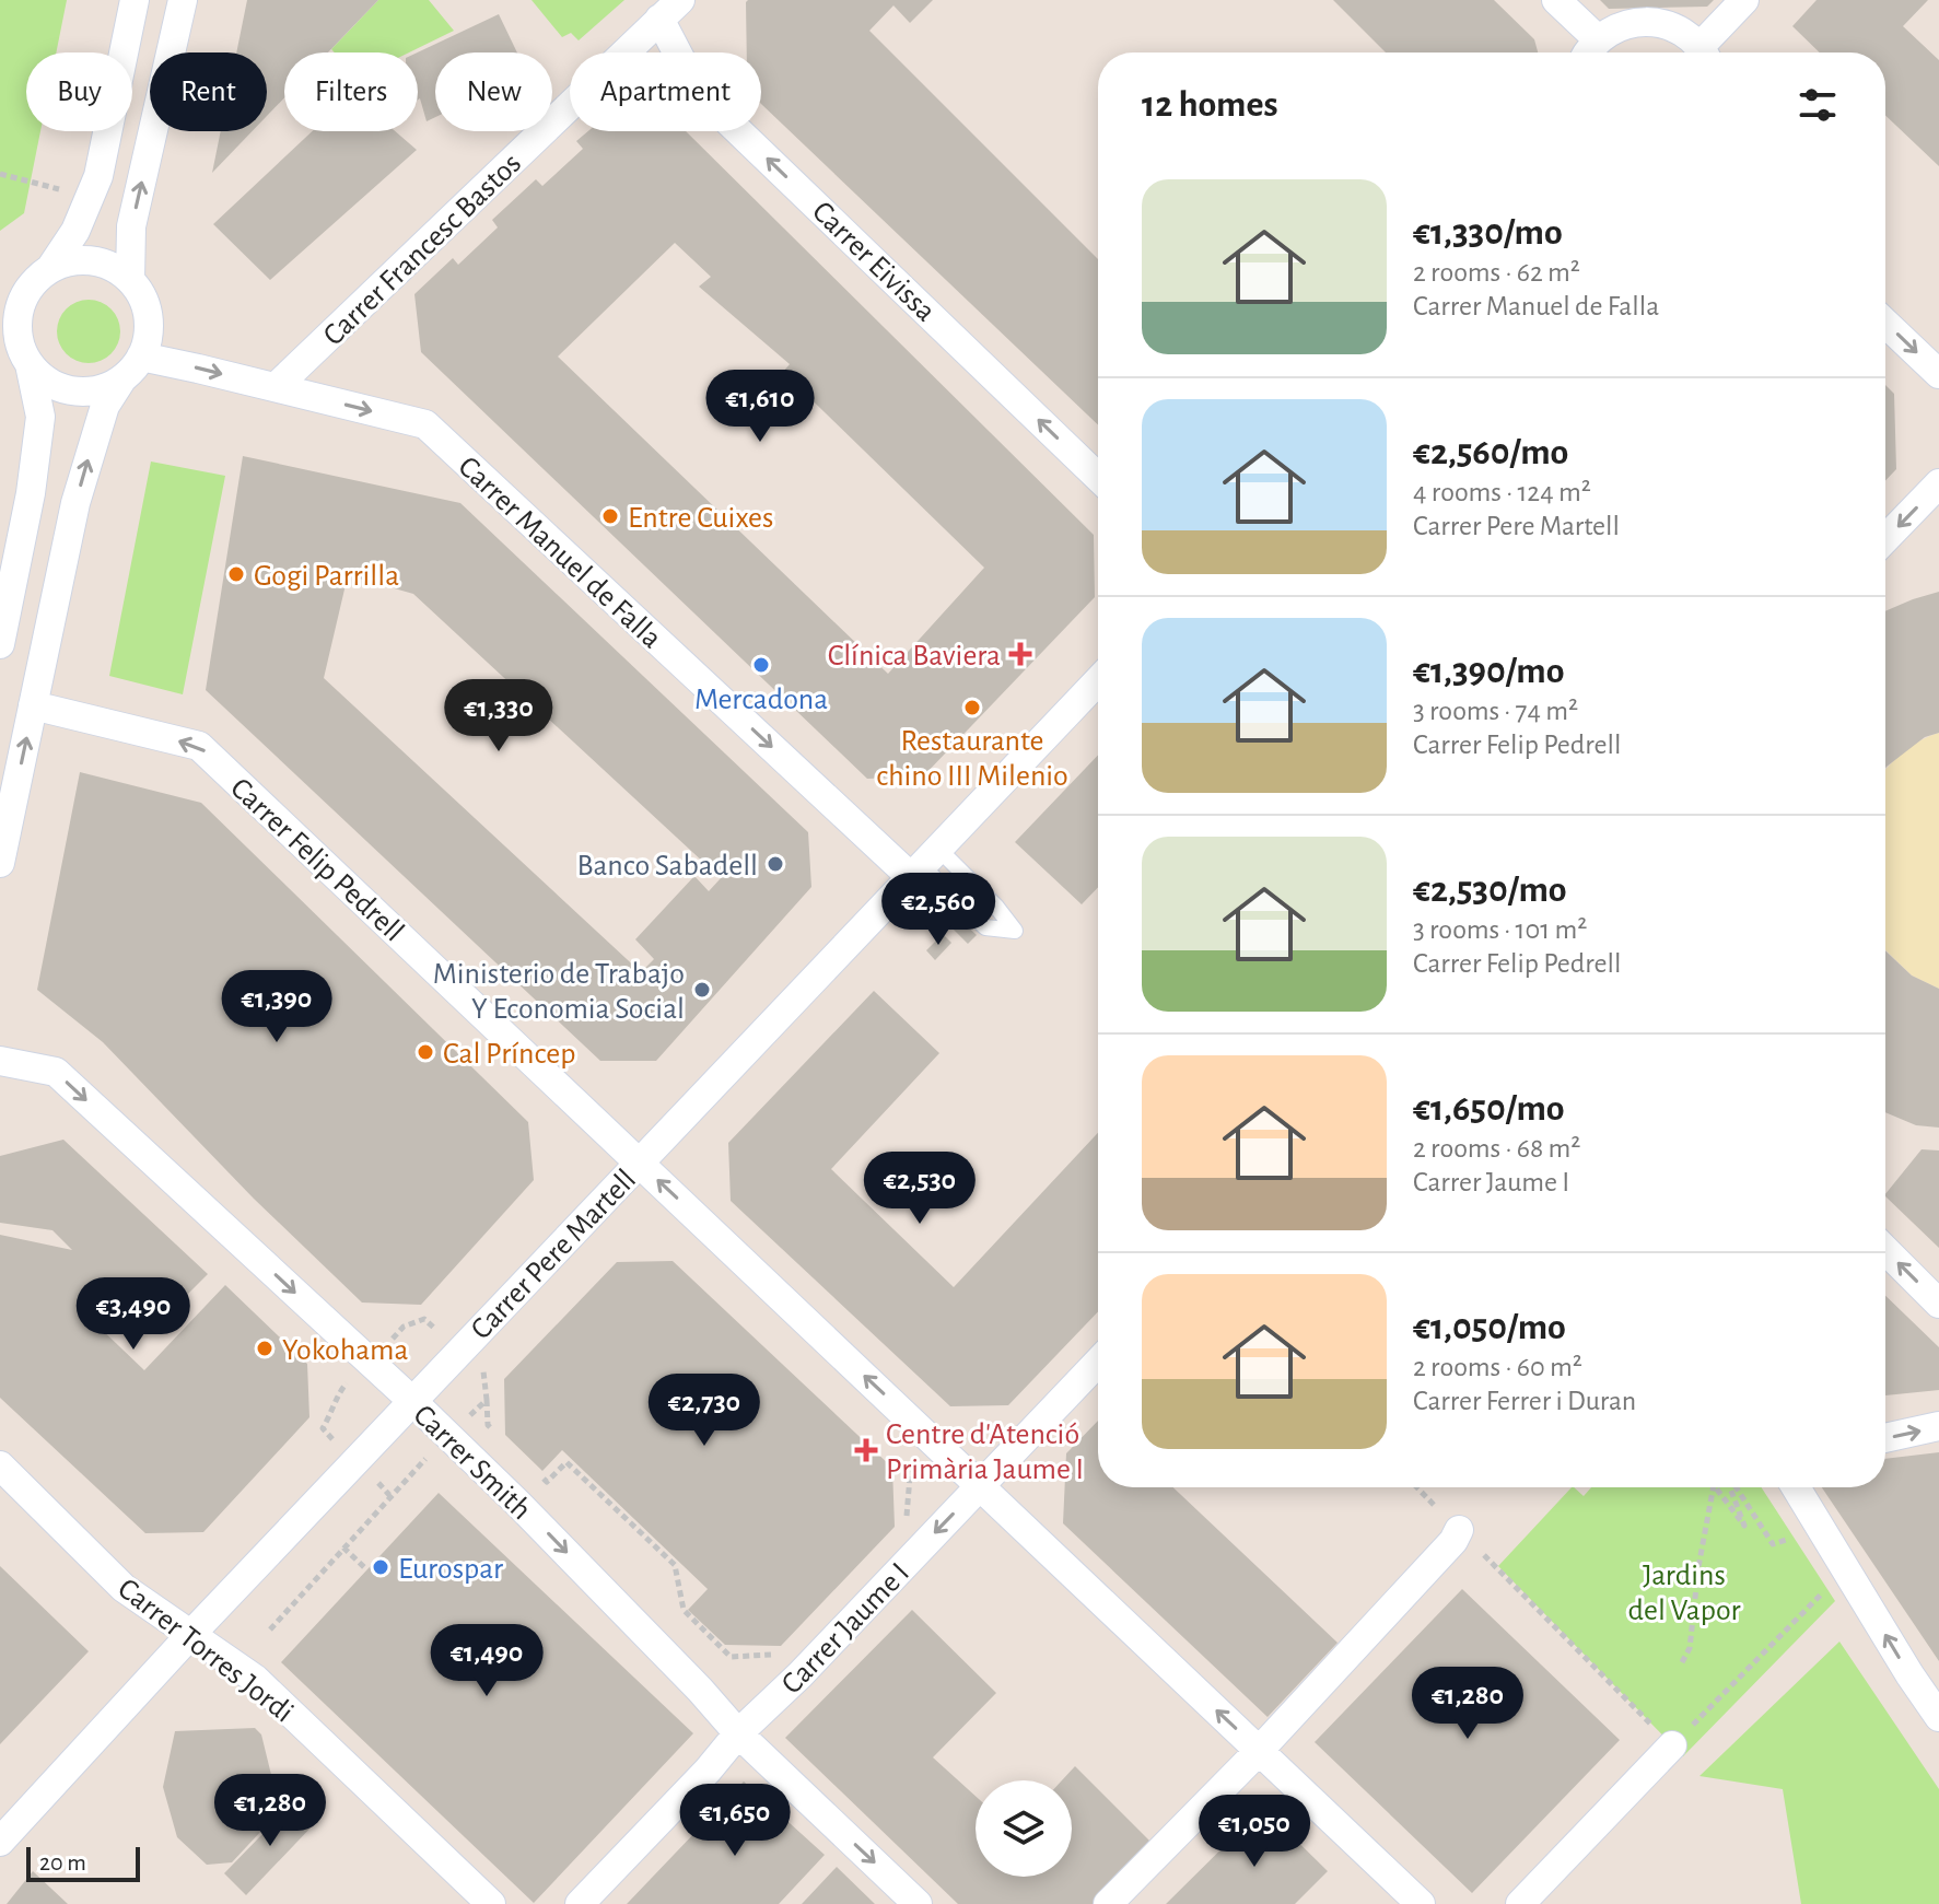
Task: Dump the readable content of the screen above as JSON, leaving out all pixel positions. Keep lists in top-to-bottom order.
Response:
{
  "streets": {
    "street": [
      "Carrer Francesc Bastos",
      "Carrer Eivissa",
      "Carrer Manuel de Falla",
      "Carrer Felip Pedrell",
      "Carrer Pere Martell",
      "Carrer Smith",
      "Carrer Jaume I",
      "Carrer Torres Jordi"
    ]
  },
  "crossings": [
    ["Carrer Francesc Bastos", "Carrer Eivissa"],
    ["Carrer Francesc Bastos", "Carrer Manuel de Falla"],
    ["Carrer Manuel de Falla", "Carrer Pere Martell"],
    ["Carrer Felip Pedrell", "Carrer Pere Martell"],
    ["Carrer Felip Pedrell", "Carrer Jaume I"],
    ["Carrer Pere Martell", "Carrer Smith"],
    ["Carrer Pere Martell", "Carrer Torres Jordi"],
    ["Carrer Smith", "Carrer Jaume I"]
  ],
  "one_way": [
    "Carrer Eivissa",
    "Carrer Manuel de Falla",
    "Carrer Felip Pedrell",
    "Carrer Smith",
    "Carrer Jaume I"
  ],
  "parks": ["Jardins del Vapor"],
  "places": {
    "other": [
      "Entre Cuixes",
      "Gogi Parrilla",
      "Mercadona",
      "Restaurante chino III Milenio",
      "Banco Sabadell",
      "Ministerio de Trabajo Y Economia Social",
      "Cal Príncep",
      "Yokohama",
      "Eurospar"
    ],
    "health": ["Clínica Baviera", "Centre d'Atenció Primària Jaume I"]
  },
  "scale_bar": "20 m",
  "page": {
    "chip": [
      "Buy",
      "Rent",
      "Filters",
      "New",
      "Apartment"
    ],
    "heading": "12 homes",
    "list": [
      {
        "name": "€1,330/mo",
        "note": "2 rooms · 62 m² · Carrer Manuel de Falla"
      },
      {
        "name": "€2,560/mo",
        "note": "4 rooms · 124 m² · Carrer Pere Martell"
      },
      {
        "name": "€1,390/mo",
        "note": "3 rooms · 74 m² · Carrer Felip Pedrell"
      },
      {
        "name": "€2,530/mo",
        "note": "3 rooms · 101 m² · Carrer Felip Pedrell"
      },
      {
        "name": "€1,650/mo",
        "note": "2 rooms · 68 m² · Carrer Jaume I"
      },
      {
        "name": "€1,050/mo",
        "note": "2 rooms · 60 m² · Carrer Ferrer i Duran"
      }
    ],
    "price": [
      "€1,610",
      "€1,330",
      "€2,560",
      "€1,390",
      "€2,530",
      "€3,490",
      "€2,730",
      "€1,490",
      "€1,280",
      "€1,280",
      "€1,650",
      "€1,050"
    ],
    "scale": "20 m"
  }
}
